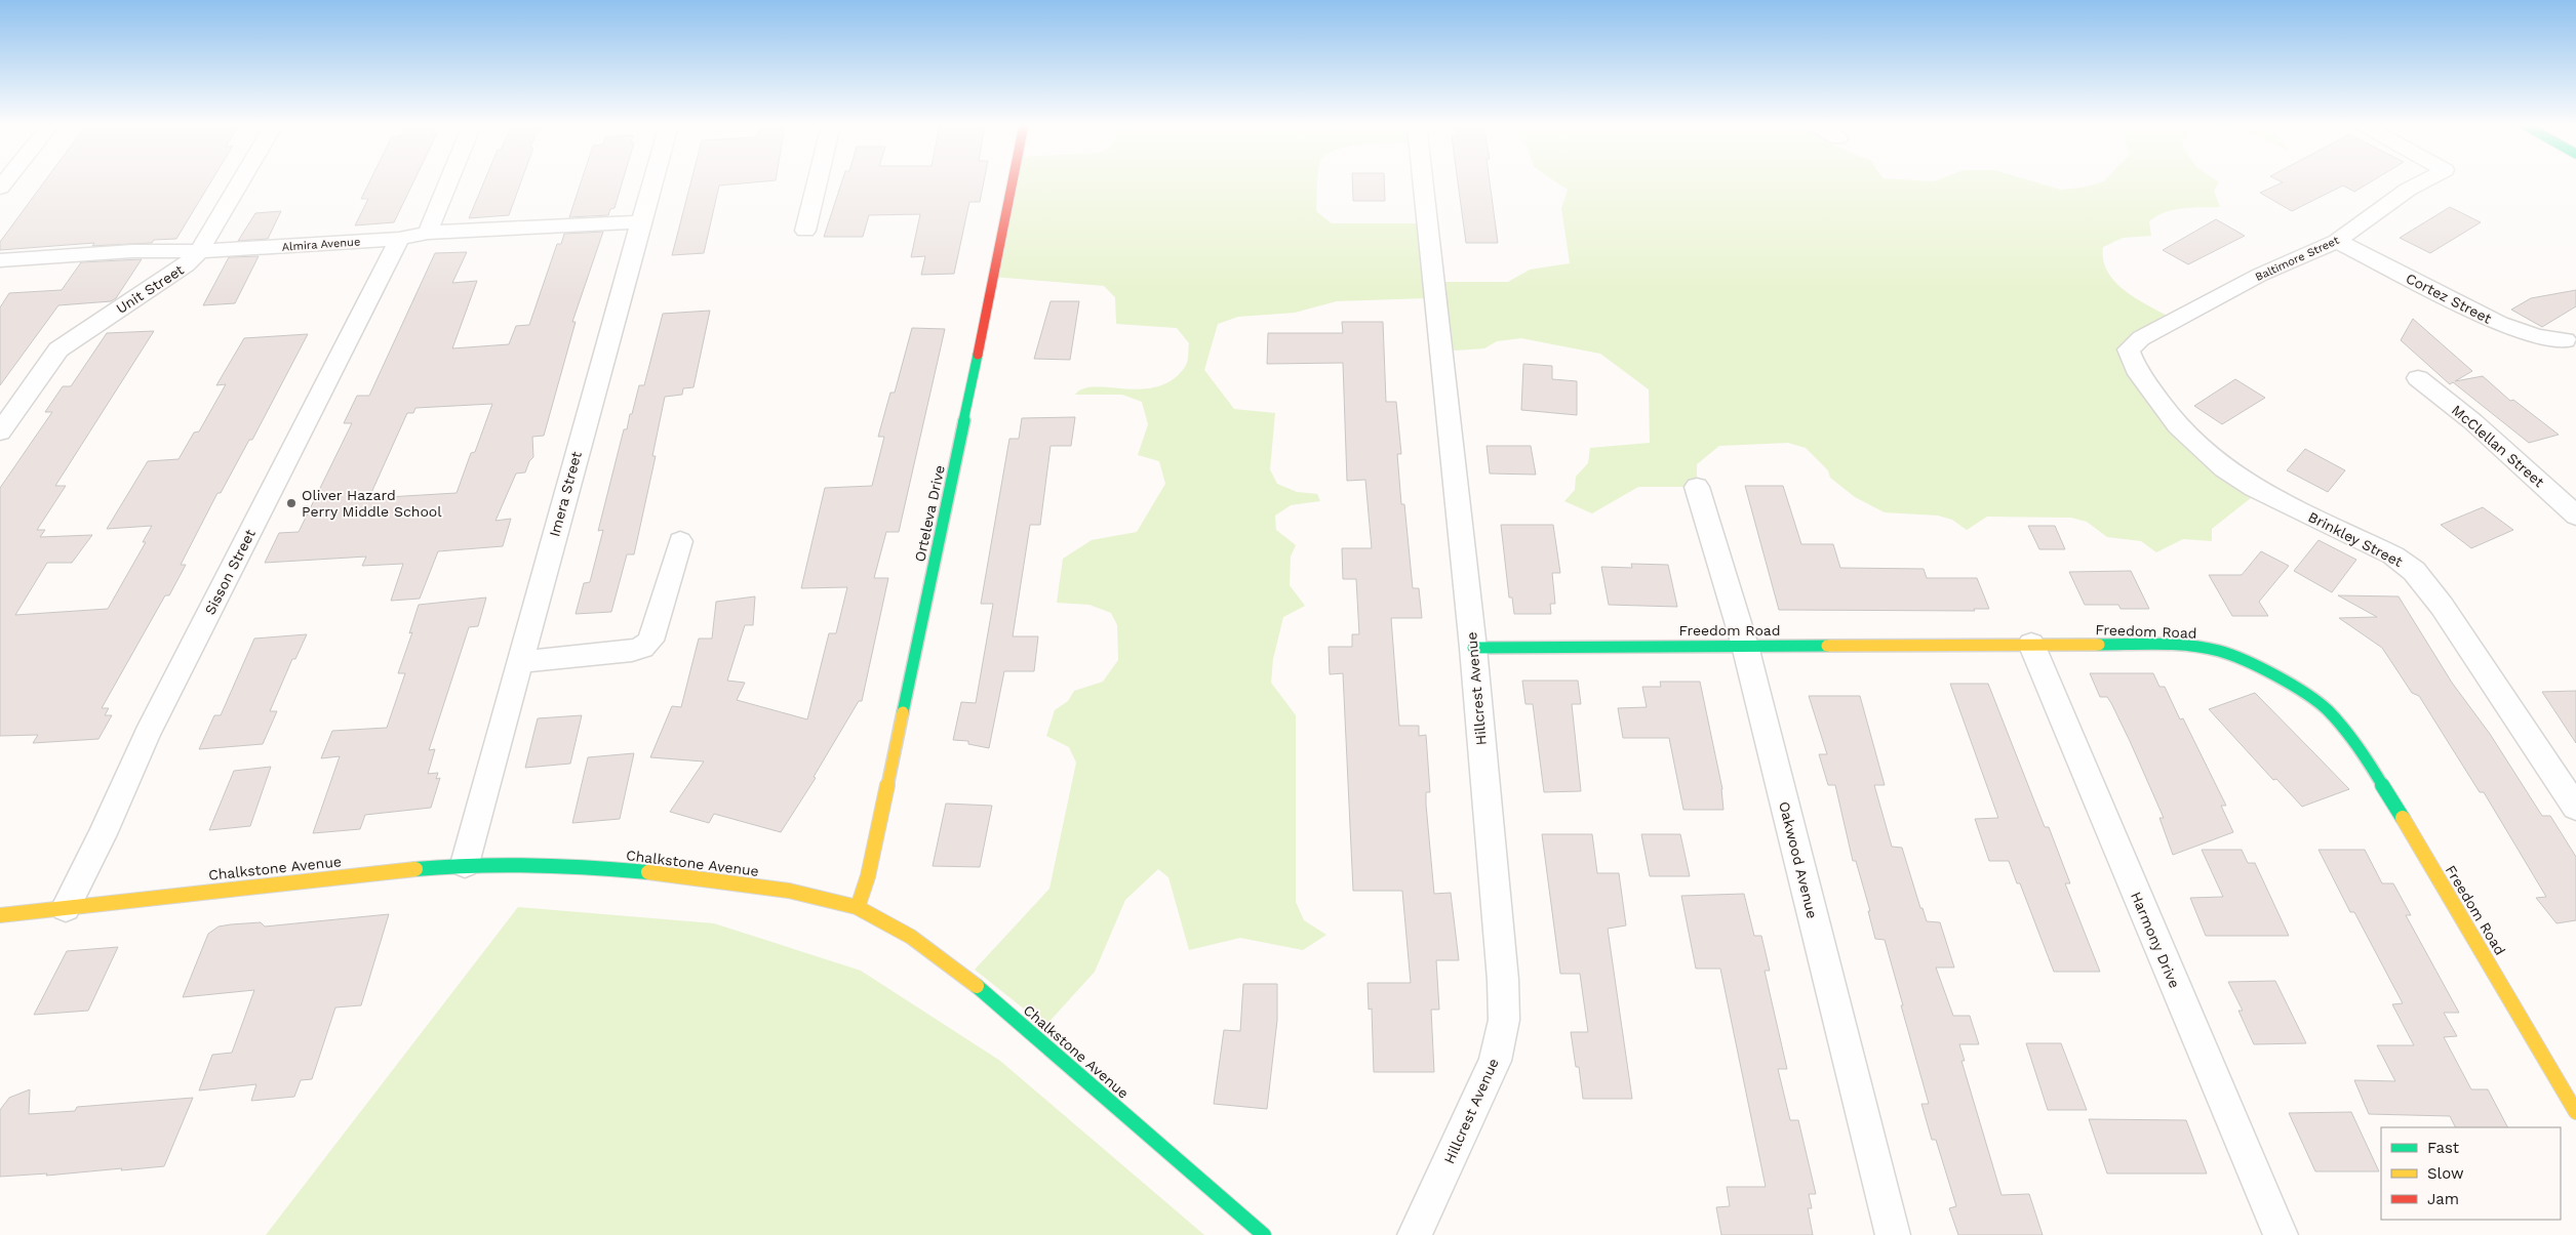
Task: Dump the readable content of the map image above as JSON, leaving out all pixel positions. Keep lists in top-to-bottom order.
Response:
{
  "streets": {
    "street": [
      "Almira Avenue",
      "Baltimore Street",
      "Unit Street",
      "Cortez Street",
      "McClellan Street",
      "Imera Street",
      "Orteleva Drive",
      "Brinkley Street",
      "Sisson Street",
      "Freedom Road",
      "Hillcrest Avenue",
      "Oakwood Avenue",
      "Chalkstone Avenue",
      "Harmony Drive"
    ]
  },
  "crossings": [
    ["Almira Avenue", "Unit Street"],
    ["Almira Avenue", "Imera Street"],
    ["Almira Avenue", "Sisson Street"],
    ["Baltimore Street", "Cortez Street"],
    ["Baltimore Street", "Brinkley Street"],
    ["Imera Street", "Chalkstone Avenue"],
    ["Orteleva Drive", "Chalkstone Avenue"],
    ["Sisson Street", "Chalkstone Avenue"],
    ["Freedom Road", "Hillcrest Avenue"],
    ["Freedom Road", "Oakwood Avenue"],
    ["Freedom Road", "Harmony Drive"]
  ],
  "places": ["Oliver Hazard Perry Middle School"],
  "legend": ["Fast", "Slow", "Jam"]
}
